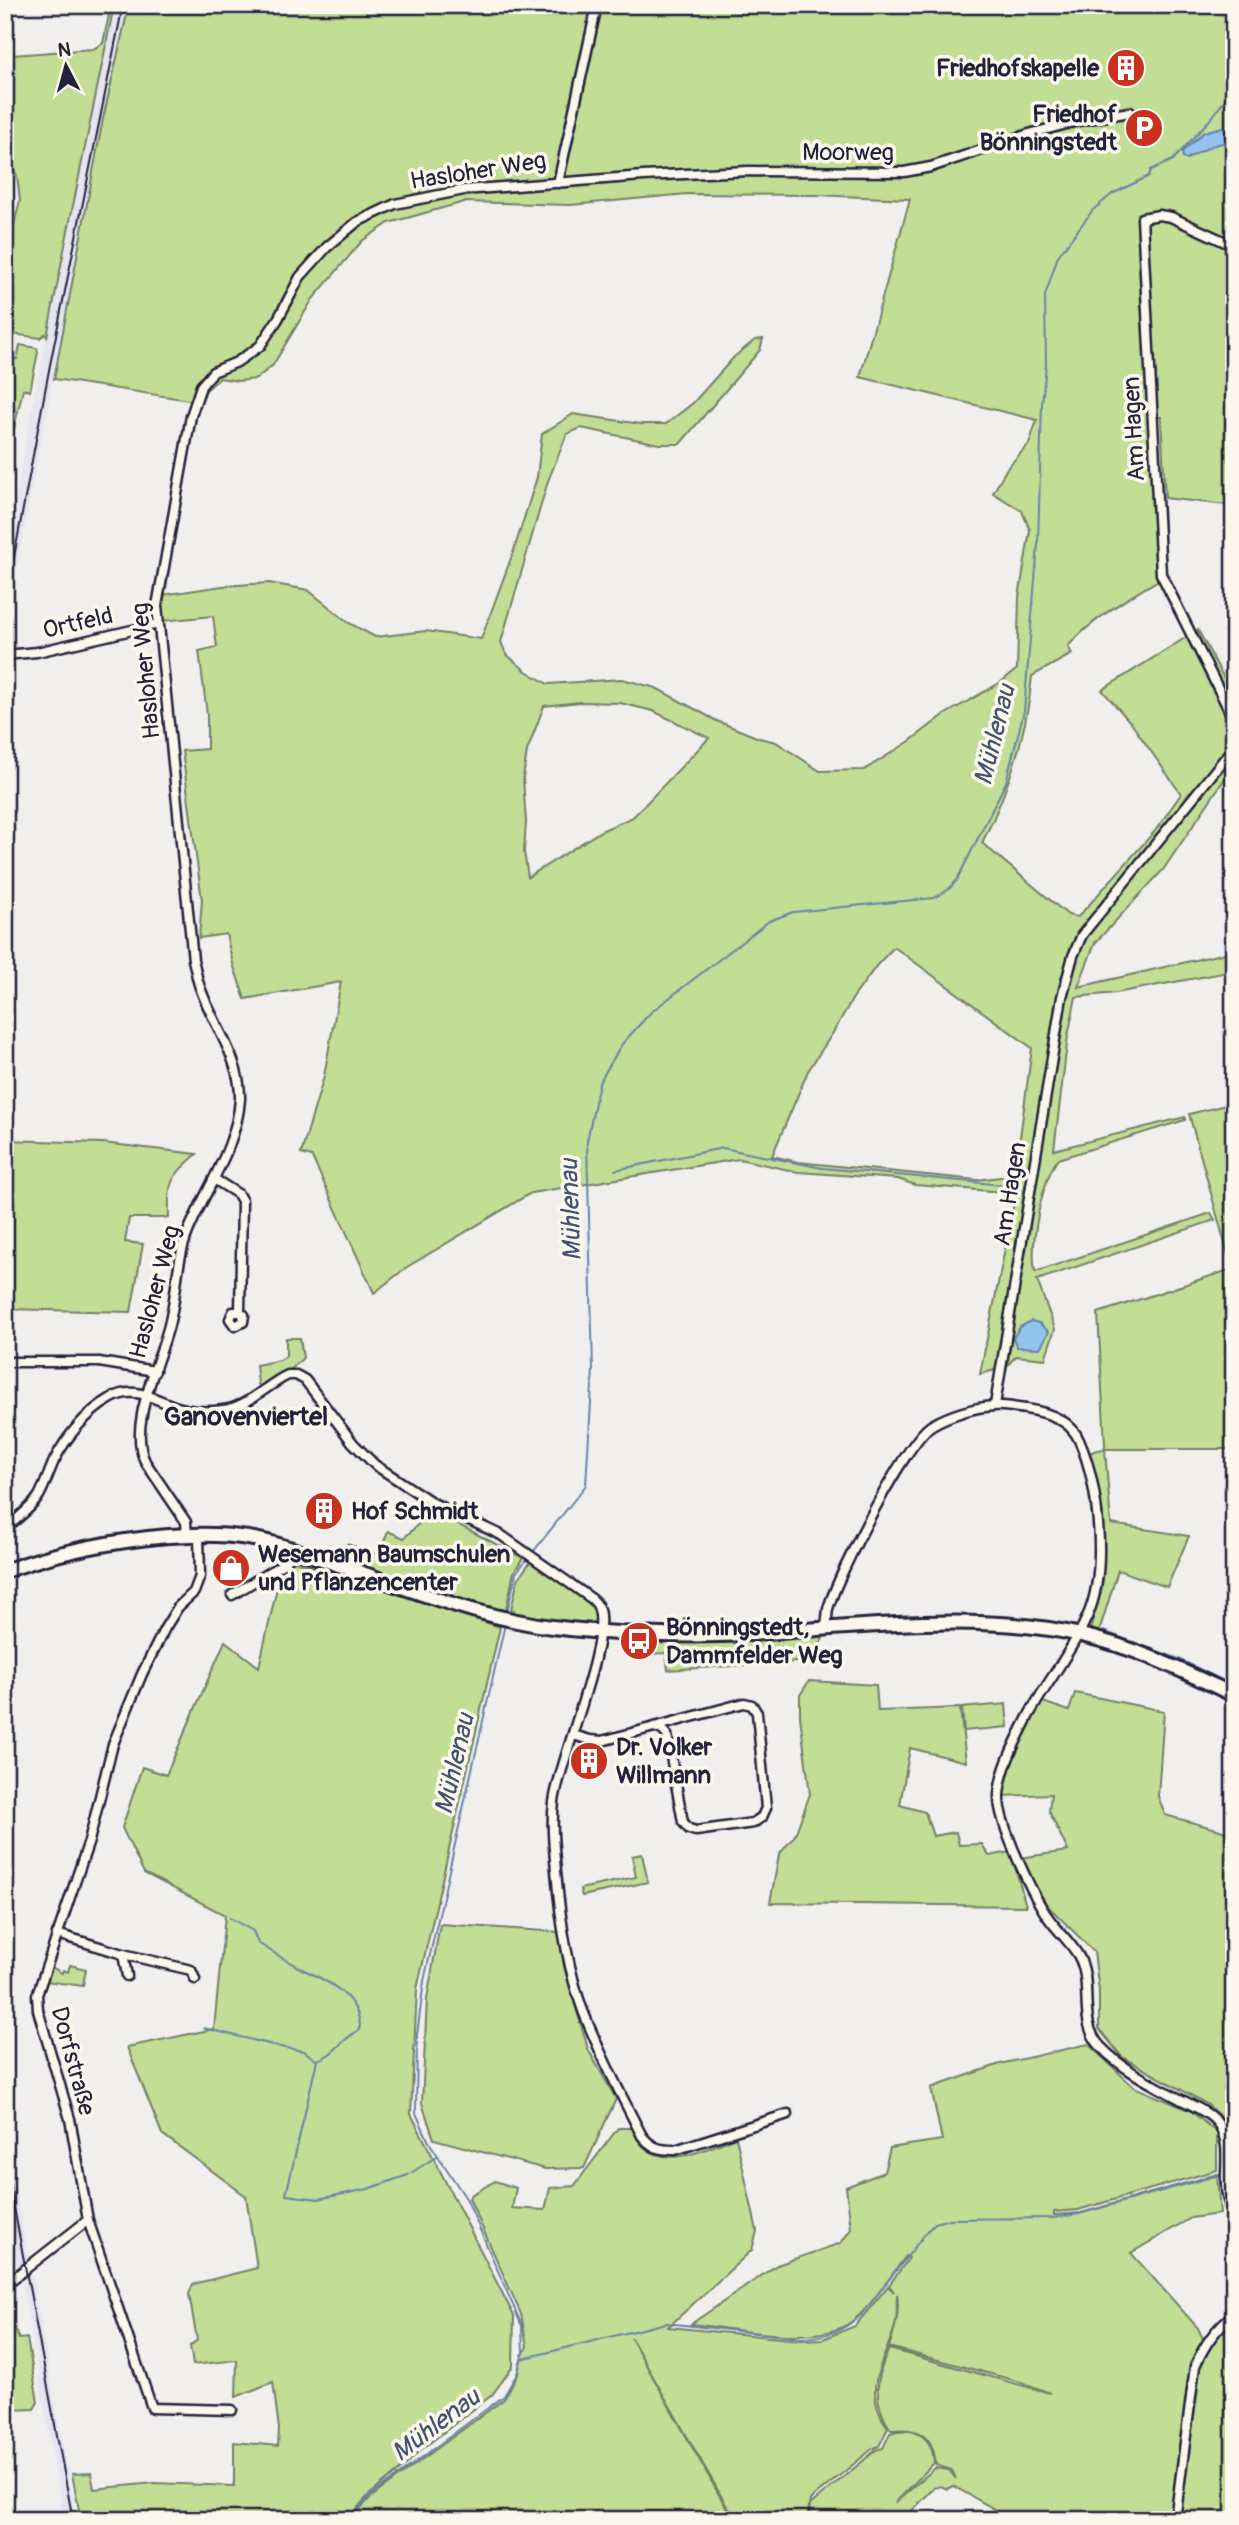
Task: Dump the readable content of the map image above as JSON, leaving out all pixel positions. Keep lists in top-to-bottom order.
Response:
{
  "streets": {
    "street": [
      "Moorweg",
      "Hasloher Weg",
      "Am Hagen",
      "Ortfeld",
      "Dorfstraße"
    ]
  },
  "crossings": [
    ["Moorweg", "Hasloher Weg"],
    ["Hasloher Weg", "Ortfeld"],
    ["Hasloher Weg", "Dorfstraße"]
  ],
  "districts": ["Ganovenviertel"],
  "water": ["Mühlenau"],
  "places": {
    "building": ["Friedhofskapelle", "Hof Schmidt", "Dr. Volker Willmann"],
    "parking": ["Friedhof Bönningstedt"],
    "shop": ["Wesemann Baumschulen und Pflanzencenter"],
    "bus stop": ["Bönningstedt, Dammfelder Weg"]
  },
  "north": "top"
}
